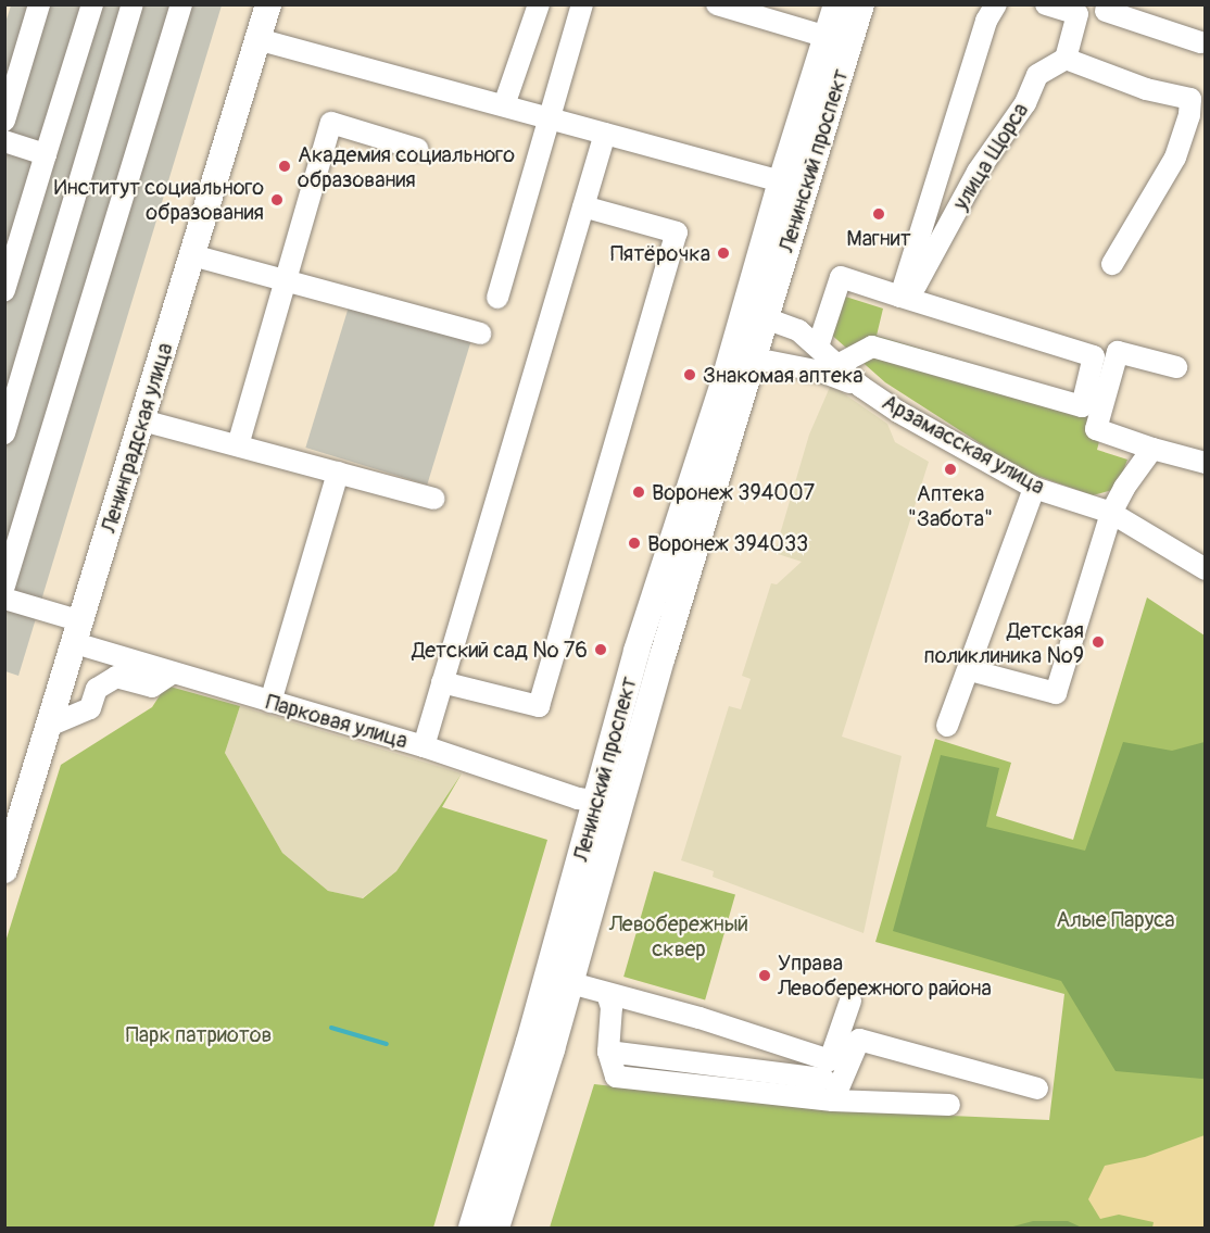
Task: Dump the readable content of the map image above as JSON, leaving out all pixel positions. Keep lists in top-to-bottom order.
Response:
{
  "streets": {
    "main road": ["Ленинский проспект", "Ленинградская улица"],
    "street": ["улица Щорса", "Арзамасская улица", "Парковая улица"]
  },
  "crossings": [
    ["Ленинский проспект", "Арзамасская улица"],
    ["Ленинский проспект", "Парковая улица"],
    ["Ленинградская улица", "Парковая улица"]
  ],
  "parks": ["Алые Паруса", "Левобережный сквер", "Парк патриотов"],
  "places": [
    "Академия социального образования",
    "Институт социального образования",
    "Магнит",
    "Пятёрочка",
    "Знакомая аптека",
    "Аптека \"Забота\"",
    "Воронеж 394007",
    "Воронеж 394033",
    "Детская поликлиника №9",
    "Детский сад № 76",
    "Управа Левобережного района"
  ]
}
